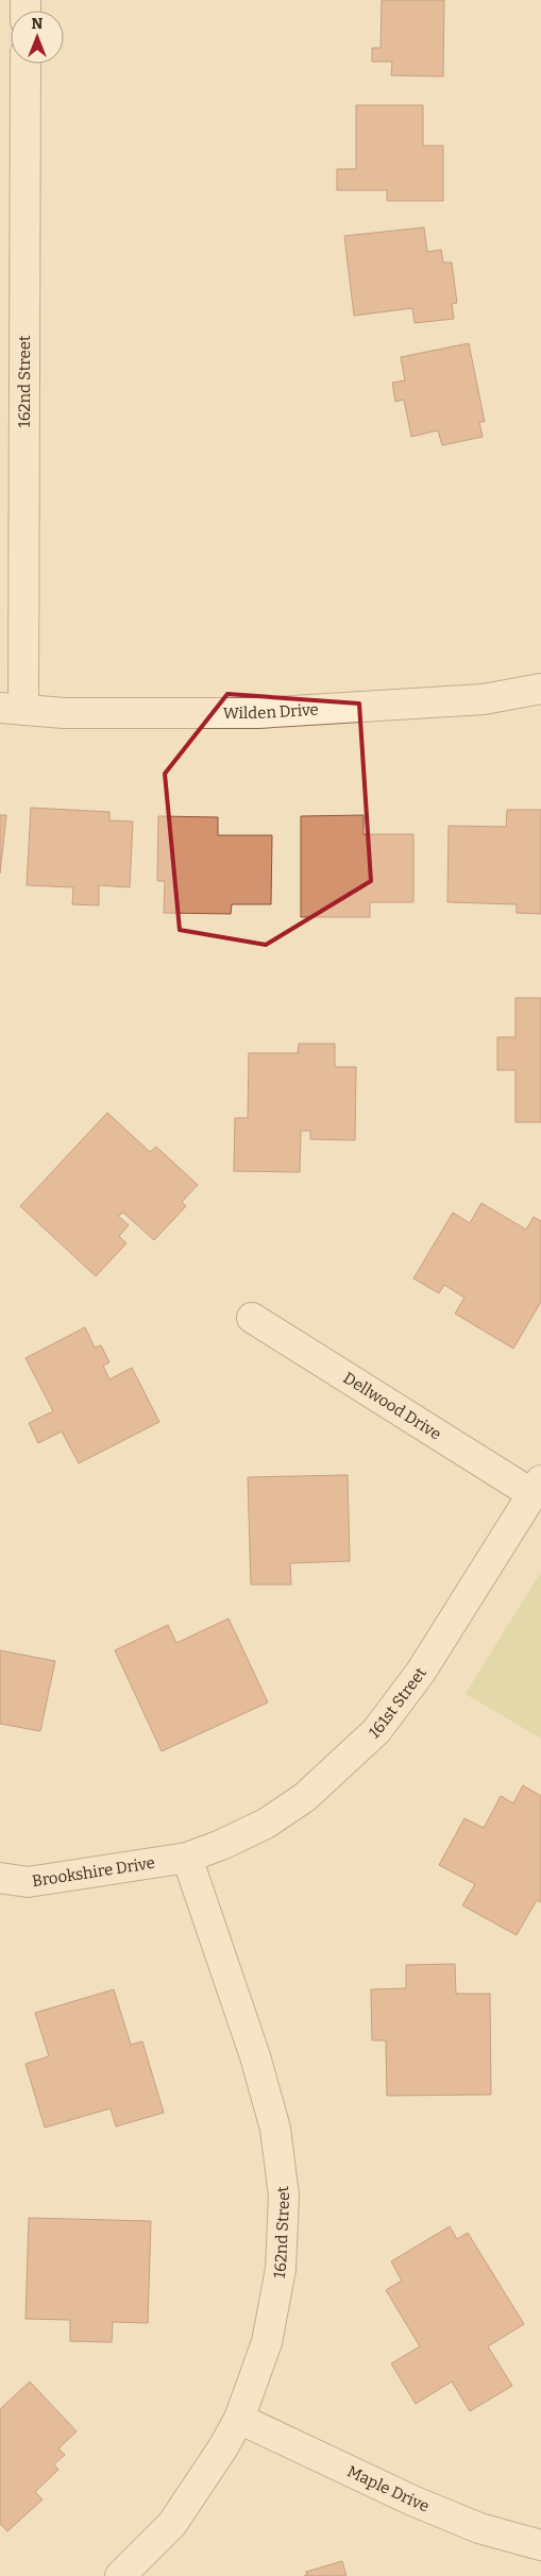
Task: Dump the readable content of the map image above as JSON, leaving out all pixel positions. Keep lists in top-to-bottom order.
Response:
{
  "streets": {
    "street": [
      "162nd Street",
      "Wilden Drive",
      "Dellwood Drive",
      "161st Street",
      "Brookshire Drive",
      "Maple Drive"
    ]
  },
  "crossings": [
    ["162nd Street", "Wilden Drive"],
    ["162nd Street", "161st Street"],
    ["162nd Street", "Brookshire Drive"],
    ["162nd Street", "Maple Drive"],
    ["Dellwood Drive", "161st Street"],
    ["161st Street", "Brookshire Drive"]
  ],
  "north": "top"
}
